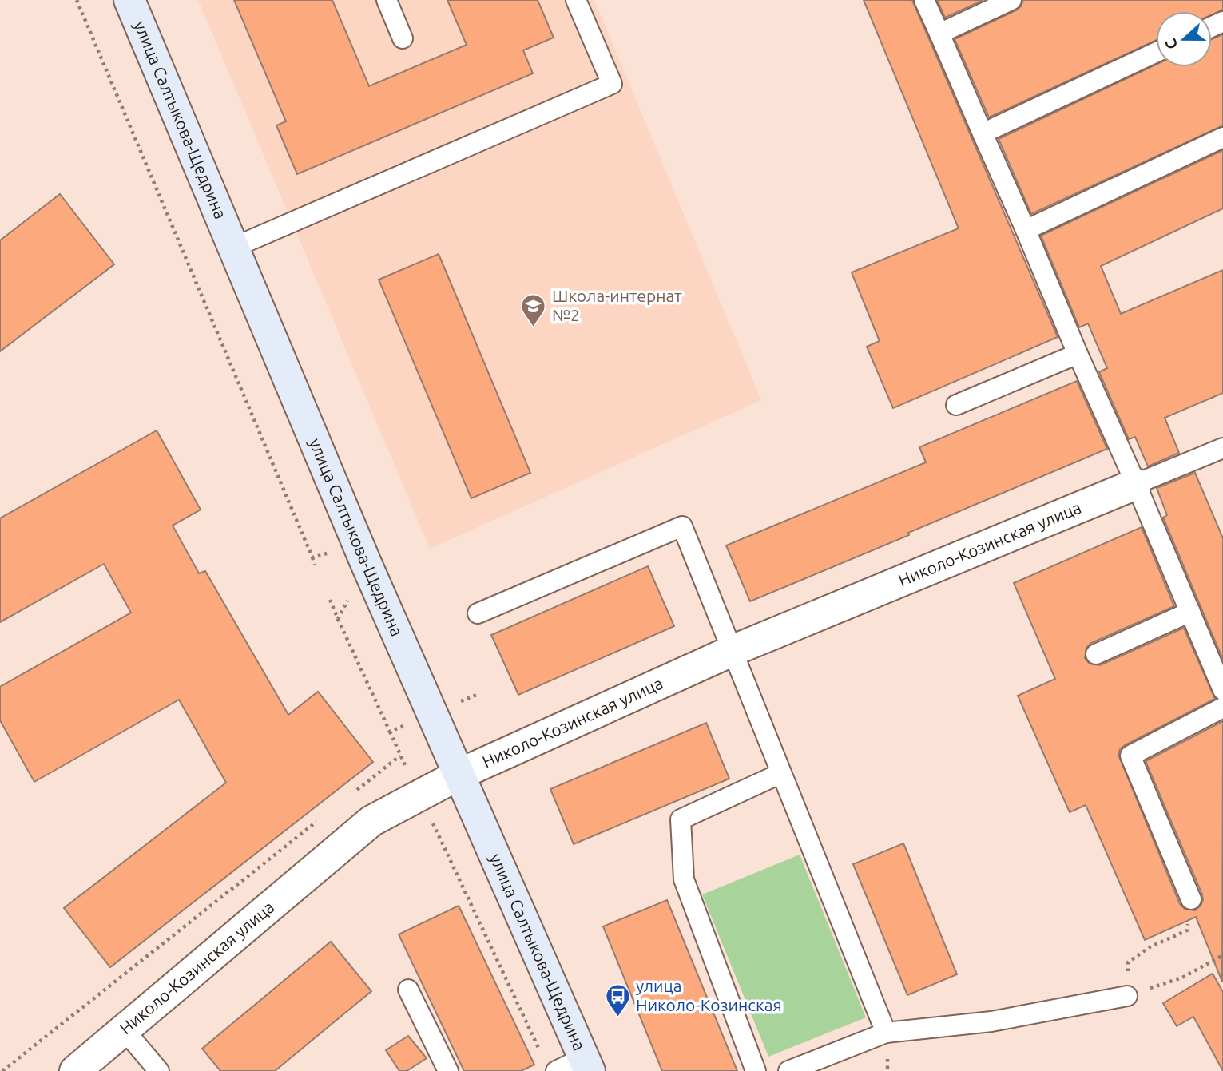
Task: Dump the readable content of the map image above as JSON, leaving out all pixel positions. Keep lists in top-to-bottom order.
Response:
{
  "streets": {
    "main road": ["улица Салтыкова-Щедрина"],
    "street": ["Николо-Козинская улица"]
  },
  "crossings": [
    ["улица Салтыкова-Щедрина", "Николо-Козинская улица"]
  ],
  "places": {
    "school or university": ["Школа-интернат №2"],
    "bus stop": ["улица Николо-Козинская"]
  },
  "north": "left"
}
